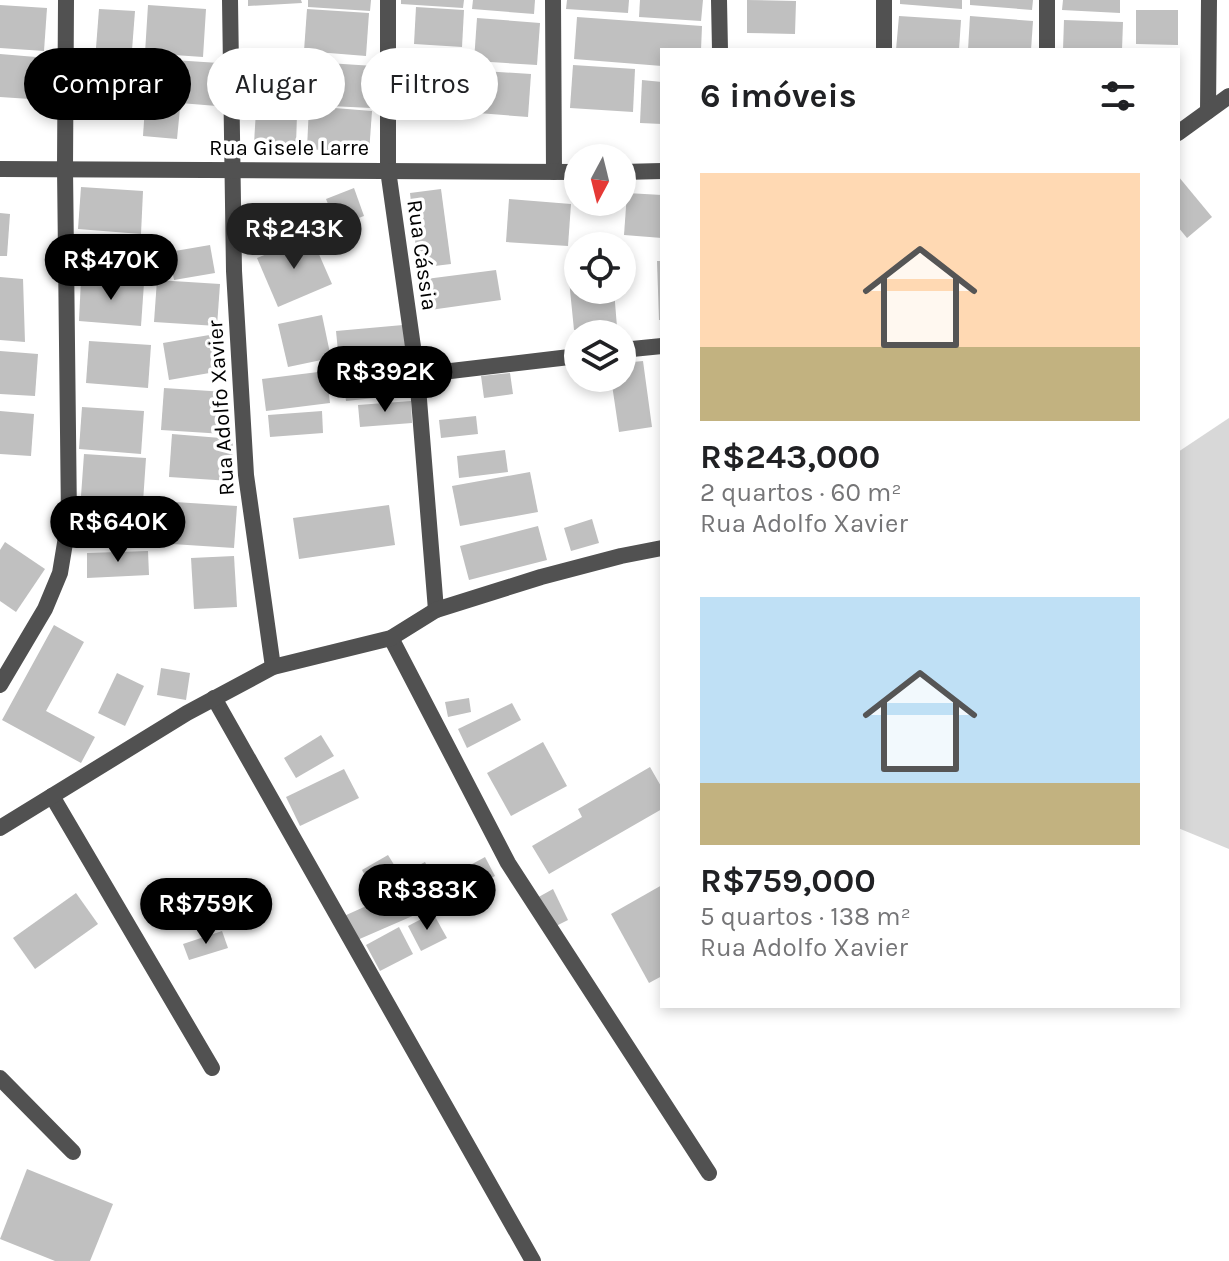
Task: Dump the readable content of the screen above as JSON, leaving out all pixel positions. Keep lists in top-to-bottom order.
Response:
{
  "streets": {
    "street": ["Rua Gisele Larre", "Rua Cássia", "Rua Adolfo Xavier"]
  },
  "crossings": [
    ["Rua Gisele Larre", "Rua Cássia"],
    ["Rua Gisele Larre", "Rua Adolfo Xavier"]
  ],
  "north": "bottom",
  "page": {
    "chip": ["Comprar", "Alugar", "Filtros"],
    "heading": "6 imóveis",
    "list": [
      {
        "name": "R$243,000",
        "note": "2 quartos · 60 m² · Rua Adolfo Xavier"
      },
      {
        "name": "R$759,000",
        "note": "5 quartos · 138 m² · Rua Adolfo Xavier"
      }
    ],
    "price": [
      "R$243K",
      "R$470K",
      "R$392K",
      "R$640K",
      "R$383K",
      "R$759K"
    ]
  }
}
